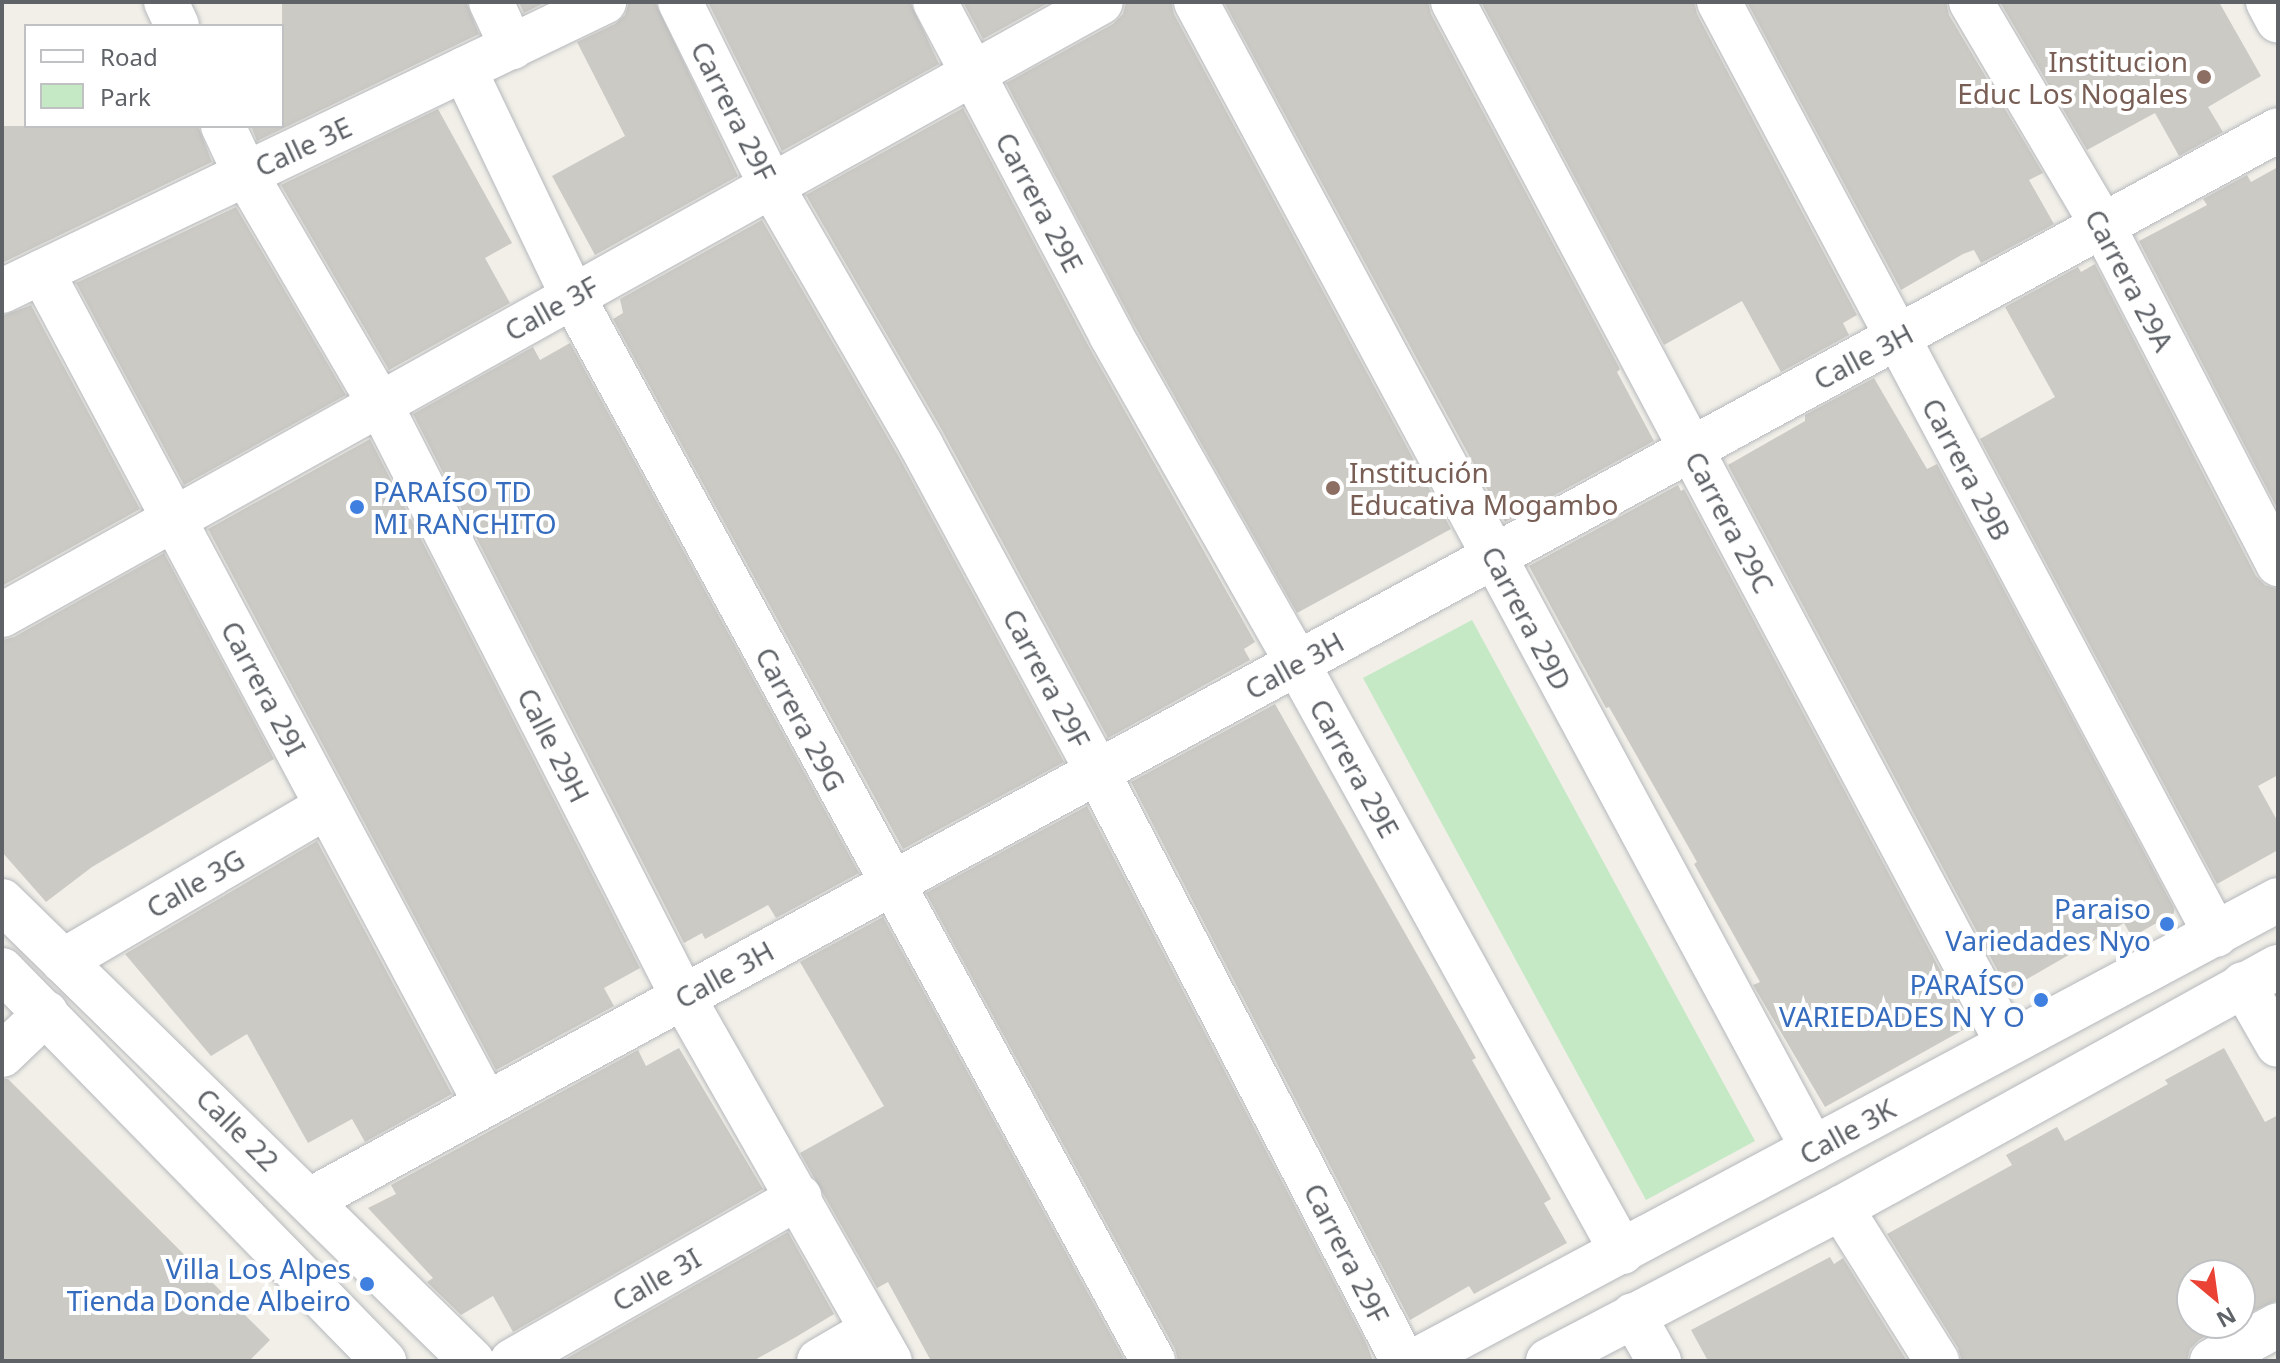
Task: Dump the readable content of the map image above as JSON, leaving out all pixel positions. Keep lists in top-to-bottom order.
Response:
{
  "streets": {
    "street": [
      "Carrera 29F",
      "Calle 3E",
      "Carrera 29E",
      "Carrera 29A",
      "Calle 3F",
      "Calle 3H",
      "Carrera 29B",
      "Carrera 29C",
      "Carrera 29D",
      "Carrera 29I",
      "Carrera 29G",
      "Calle 29H",
      "Calle 3G",
      "Calle 22",
      "Calle 3K",
      "Calle 3I"
    ]
  },
  "crossings": [
    ["Carrera 29F", "Calle 3F"],
    ["Carrera 29F", "Calle 3H"],
    ["Calle 3E", "Carrera 29I"],
    ["Calle 3E", "Carrera 29G"],
    ["Calle 3E", "Calle 29H"],
    ["Carrera 29E", "Calle 3F"],
    ["Carrera 29E", "Calle 3H"],
    ["Carrera 29E", "Calle 3K"],
    ["Carrera 29A", "Calle 3H"],
    ["Calle 3F", "Carrera 29I"],
    ["Calle 3F", "Carrera 29G"],
    ["Calle 3F", "Calle 29H"],
    ["Calle 3H", "Carrera 29B"],
    ["Calle 3H", "Carrera 29C"],
    ["Calle 3H", "Carrera 29D"],
    ["Calle 3H", "Carrera 29I"],
    ["Calle 3H", "Carrera 29G"],
    ["Calle 3H", "Calle 29H"],
    ["Calle 3H", "Calle 22"],
    ["Carrera 29B", "Calle 3K"],
    ["Carrera 29C", "Calle 3K"],
    ["Carrera 29D", "Calle 3K"],
    ["Carrera 29I", "Calle 3G"],
    ["Calle 29H", "Calle 3I"],
    ["Calle 3G", "Calle 22"]
  ],
  "places": [
    "Institucion Educ Los Nogales",
    "Institución Educativa Mogambo",
    "PARAÍSO TD MI RANCHITO",
    "Paraiso Variedades Nyo",
    "PARAÍSO VARIEDADES N Y O",
    "Villa Los Alpes Tienda Donde Albeiro"
  ],
  "legend": ["Road", "Park"],
  "north": "bottom right"
}
